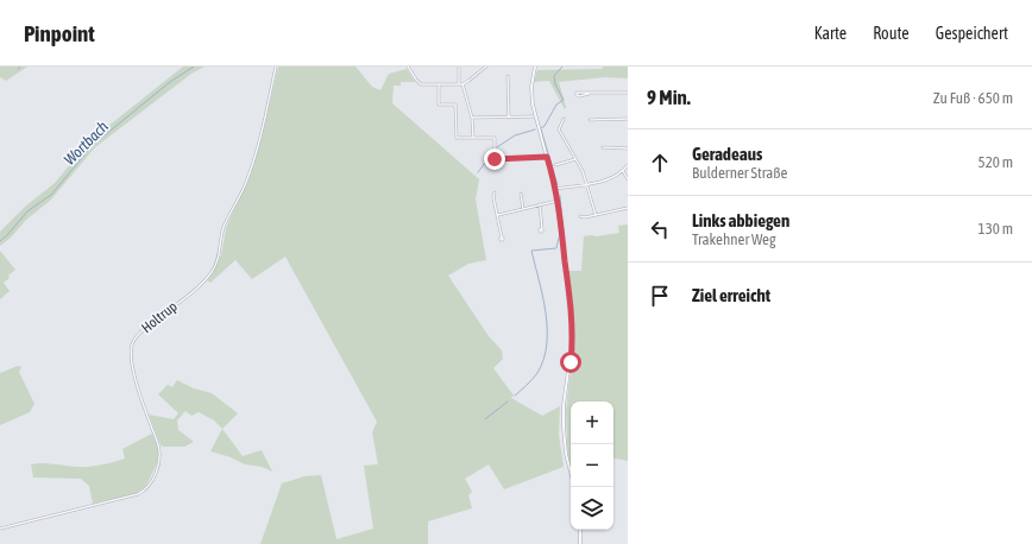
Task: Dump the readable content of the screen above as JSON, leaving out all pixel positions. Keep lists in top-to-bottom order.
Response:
{
  "streets": {
    "street": ["Holtrup"]
  },
  "water": ["Wortbach"],
  "page": {
    "header": "Pinpoint",
    "nav": ["Karte", "Route", "Gespeichert"],
    "heading": ["9 Min.", "Zu Fuß · 650 m"],
    "list": [
      ["Geradeaus", "Bulderner Straße", "520 m"],
      ["Links abbiegen", "Trakehner Weg", "130 m"],
      "Ziel erreicht"
    ],
    "map_buttons": ["+", "−"]
  }
}
